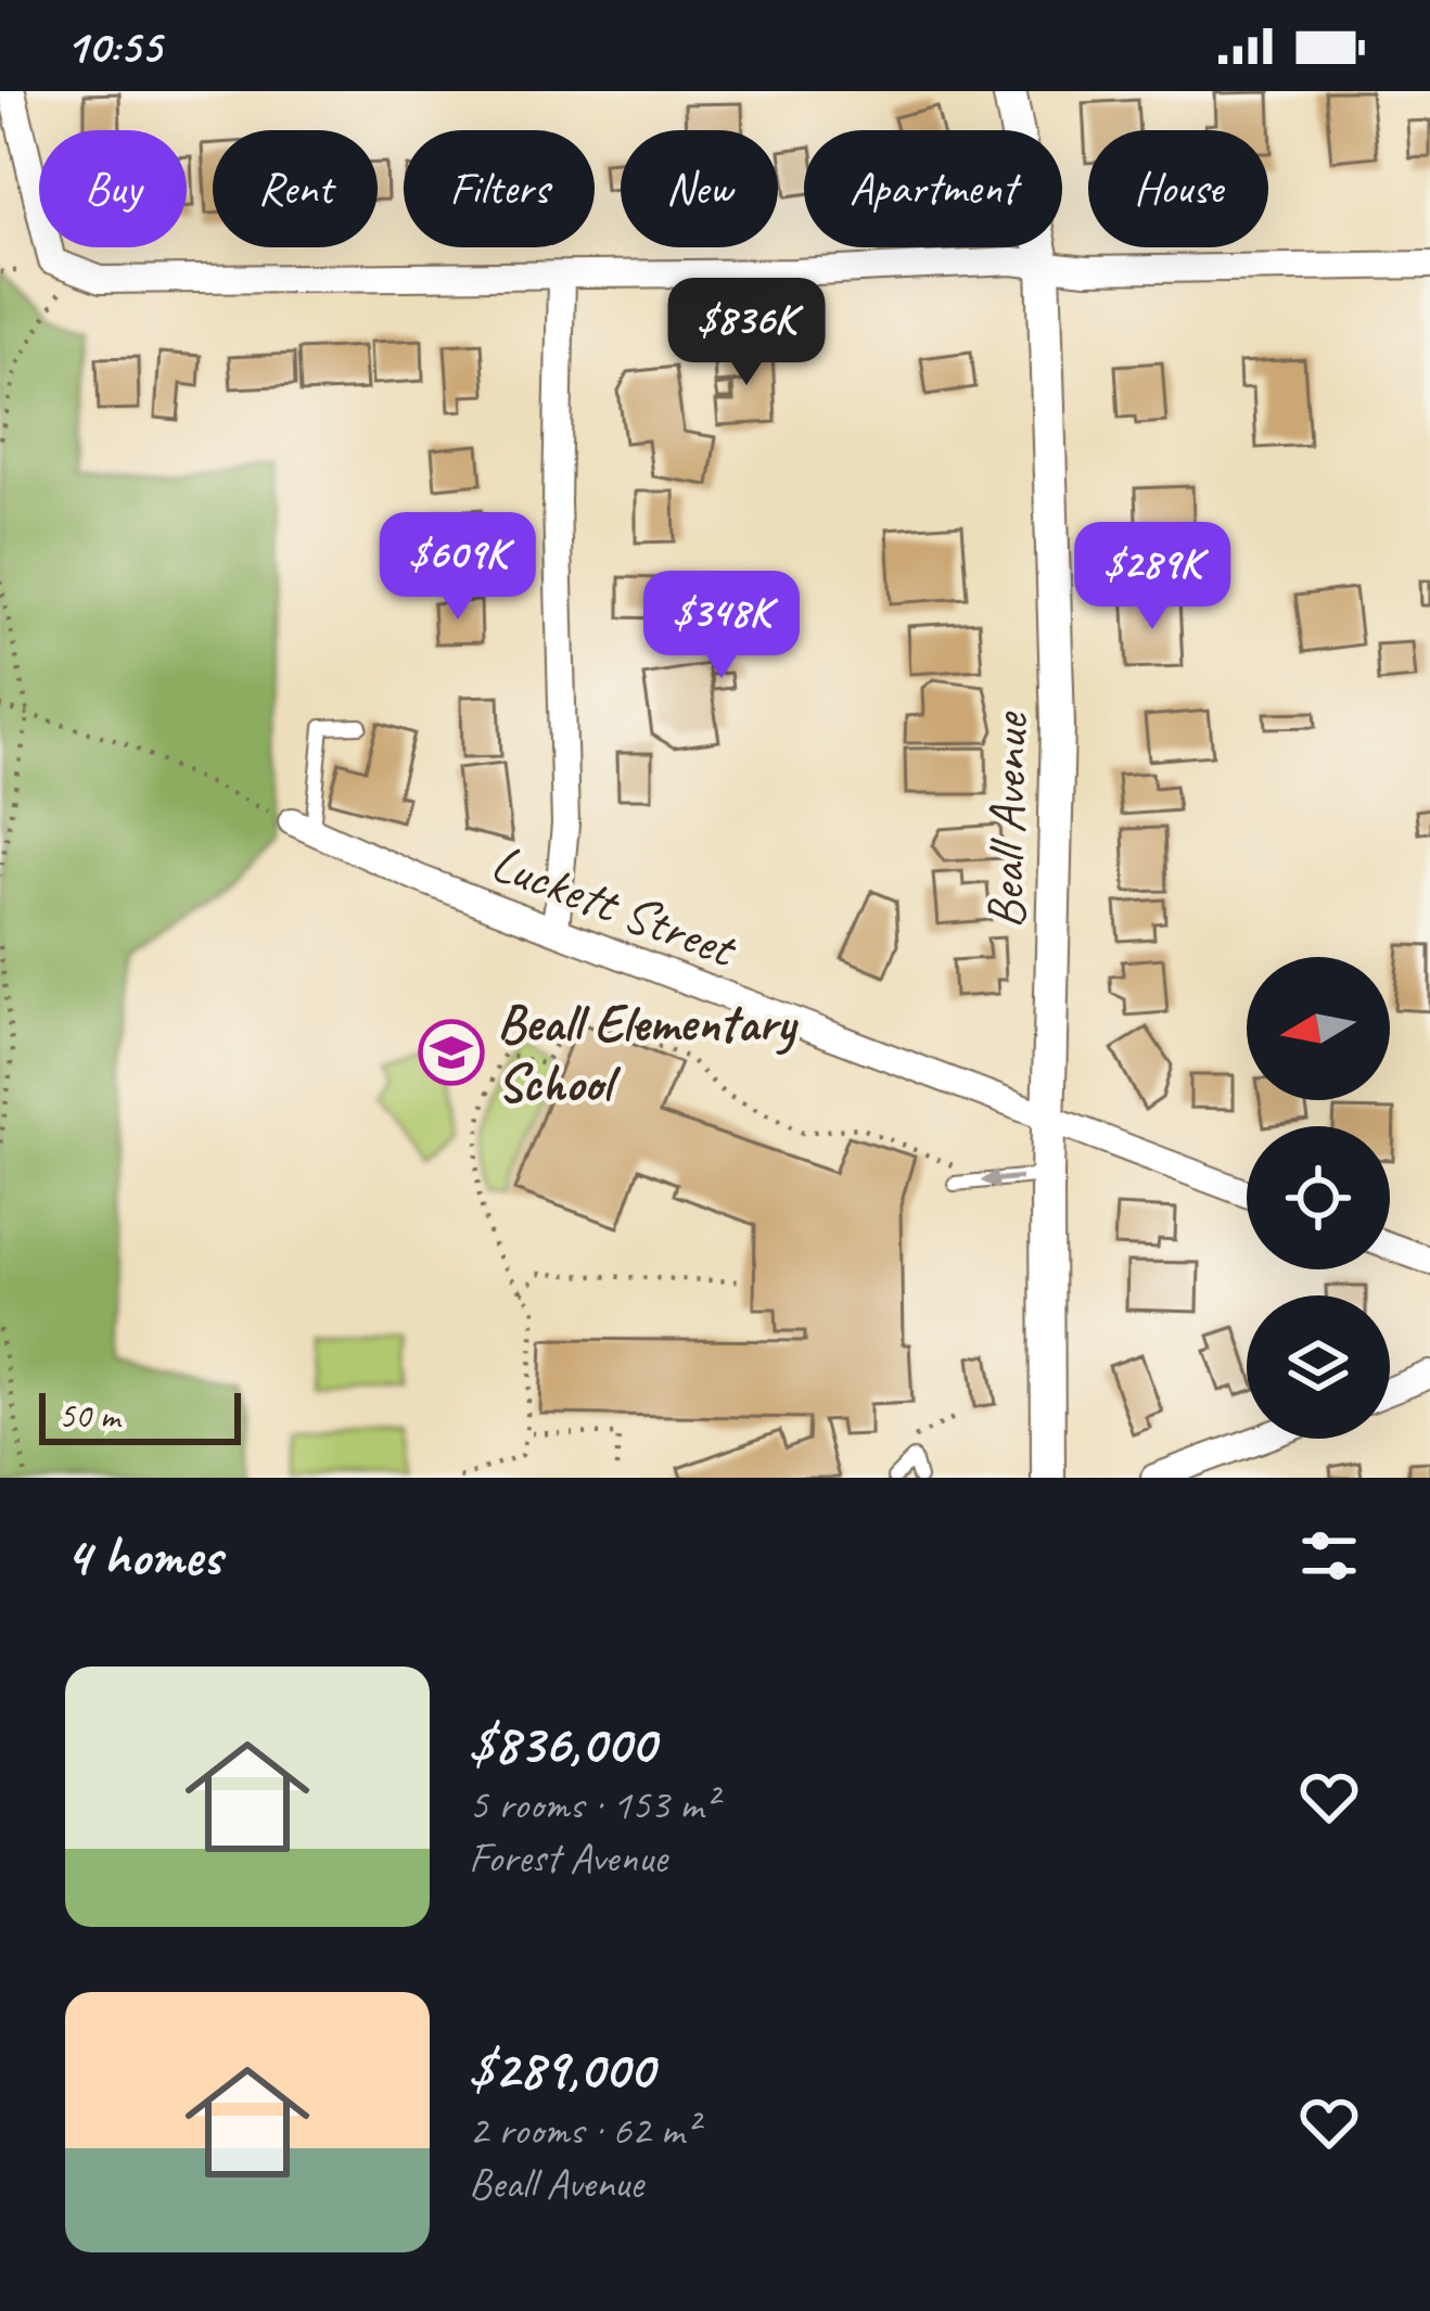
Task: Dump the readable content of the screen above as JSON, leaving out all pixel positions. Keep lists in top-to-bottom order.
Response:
{
  "streets": {
    "street": ["Beall Avenue", "Luckett Street"]
  },
  "crossings": [
    ["Beall Avenue", "Luckett Street"]
  ],
  "places": {
    "school or university": ["Beall Elementary School"]
  },
  "scale_bar": "50 m",
  "north": "left",
  "page": {
    "status": "10:55",
    "chip": [
      "Buy",
      "Rent",
      "Filters",
      "New",
      "Apartment",
      "House"
    ],
    "price": [
      "$836K",
      "$609K",
      "$289K",
      "$348K"
    ],
    "scale": "50 m",
    "heading": "4 homes",
    "list": [
      {
        "name": "$836,000",
        "note": "5 rooms · 153 m² · Forest Avenue"
      },
      {
        "name": "$289,000",
        "note": "2 rooms · 62 m² · Beall Avenue"
      }
    ]
  }
}
